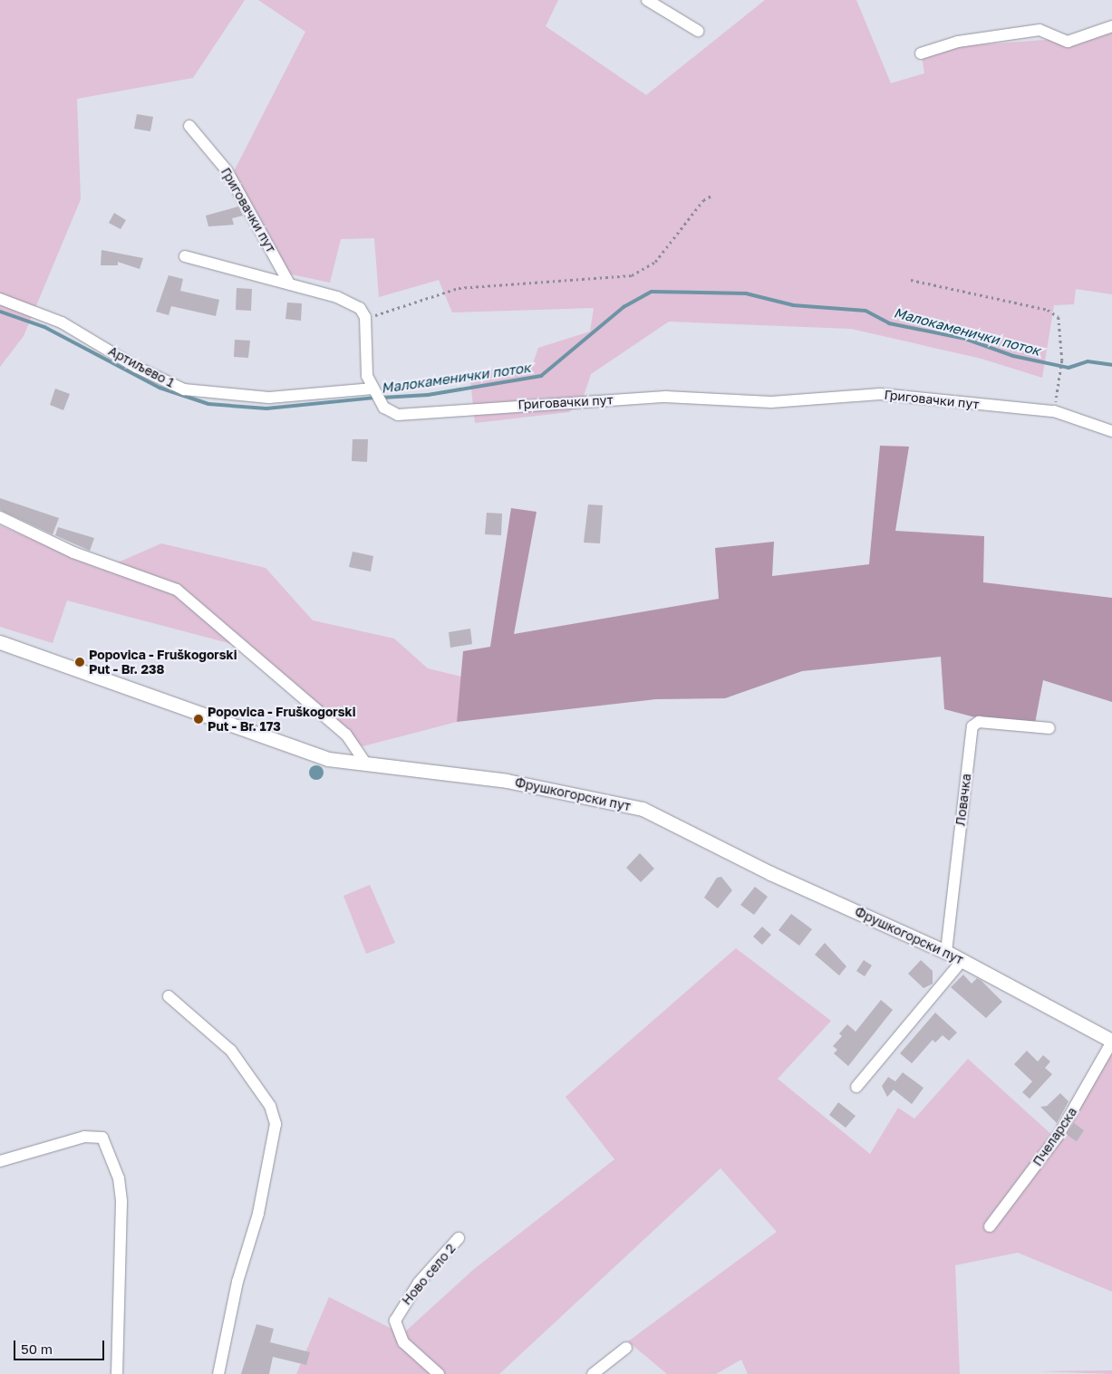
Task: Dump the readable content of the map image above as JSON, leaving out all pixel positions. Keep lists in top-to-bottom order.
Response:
{
  "streets": {
    "street": [
      "Григовачки пут",
      "Артиљево 1",
      "Фрушкогорски пут",
      "Ловачка",
      "Пчеларска",
      "Ново село 2"
    ]
  },
  "crossings": [
    ["Григовачки пут", "Артиљево 1"],
    ["Фрушкогорски пут", "Ловачка"],
    ["Фрушкогорски пут", "Пчеларска"]
  ],
  "water": ["Малокаменички поток"],
  "places": ["Popovica - Fruškogorski Put - Br. 238", "Popovica - Fruškogorski Put - Br. 173"],
  "scale_bar": "50 m"
}
